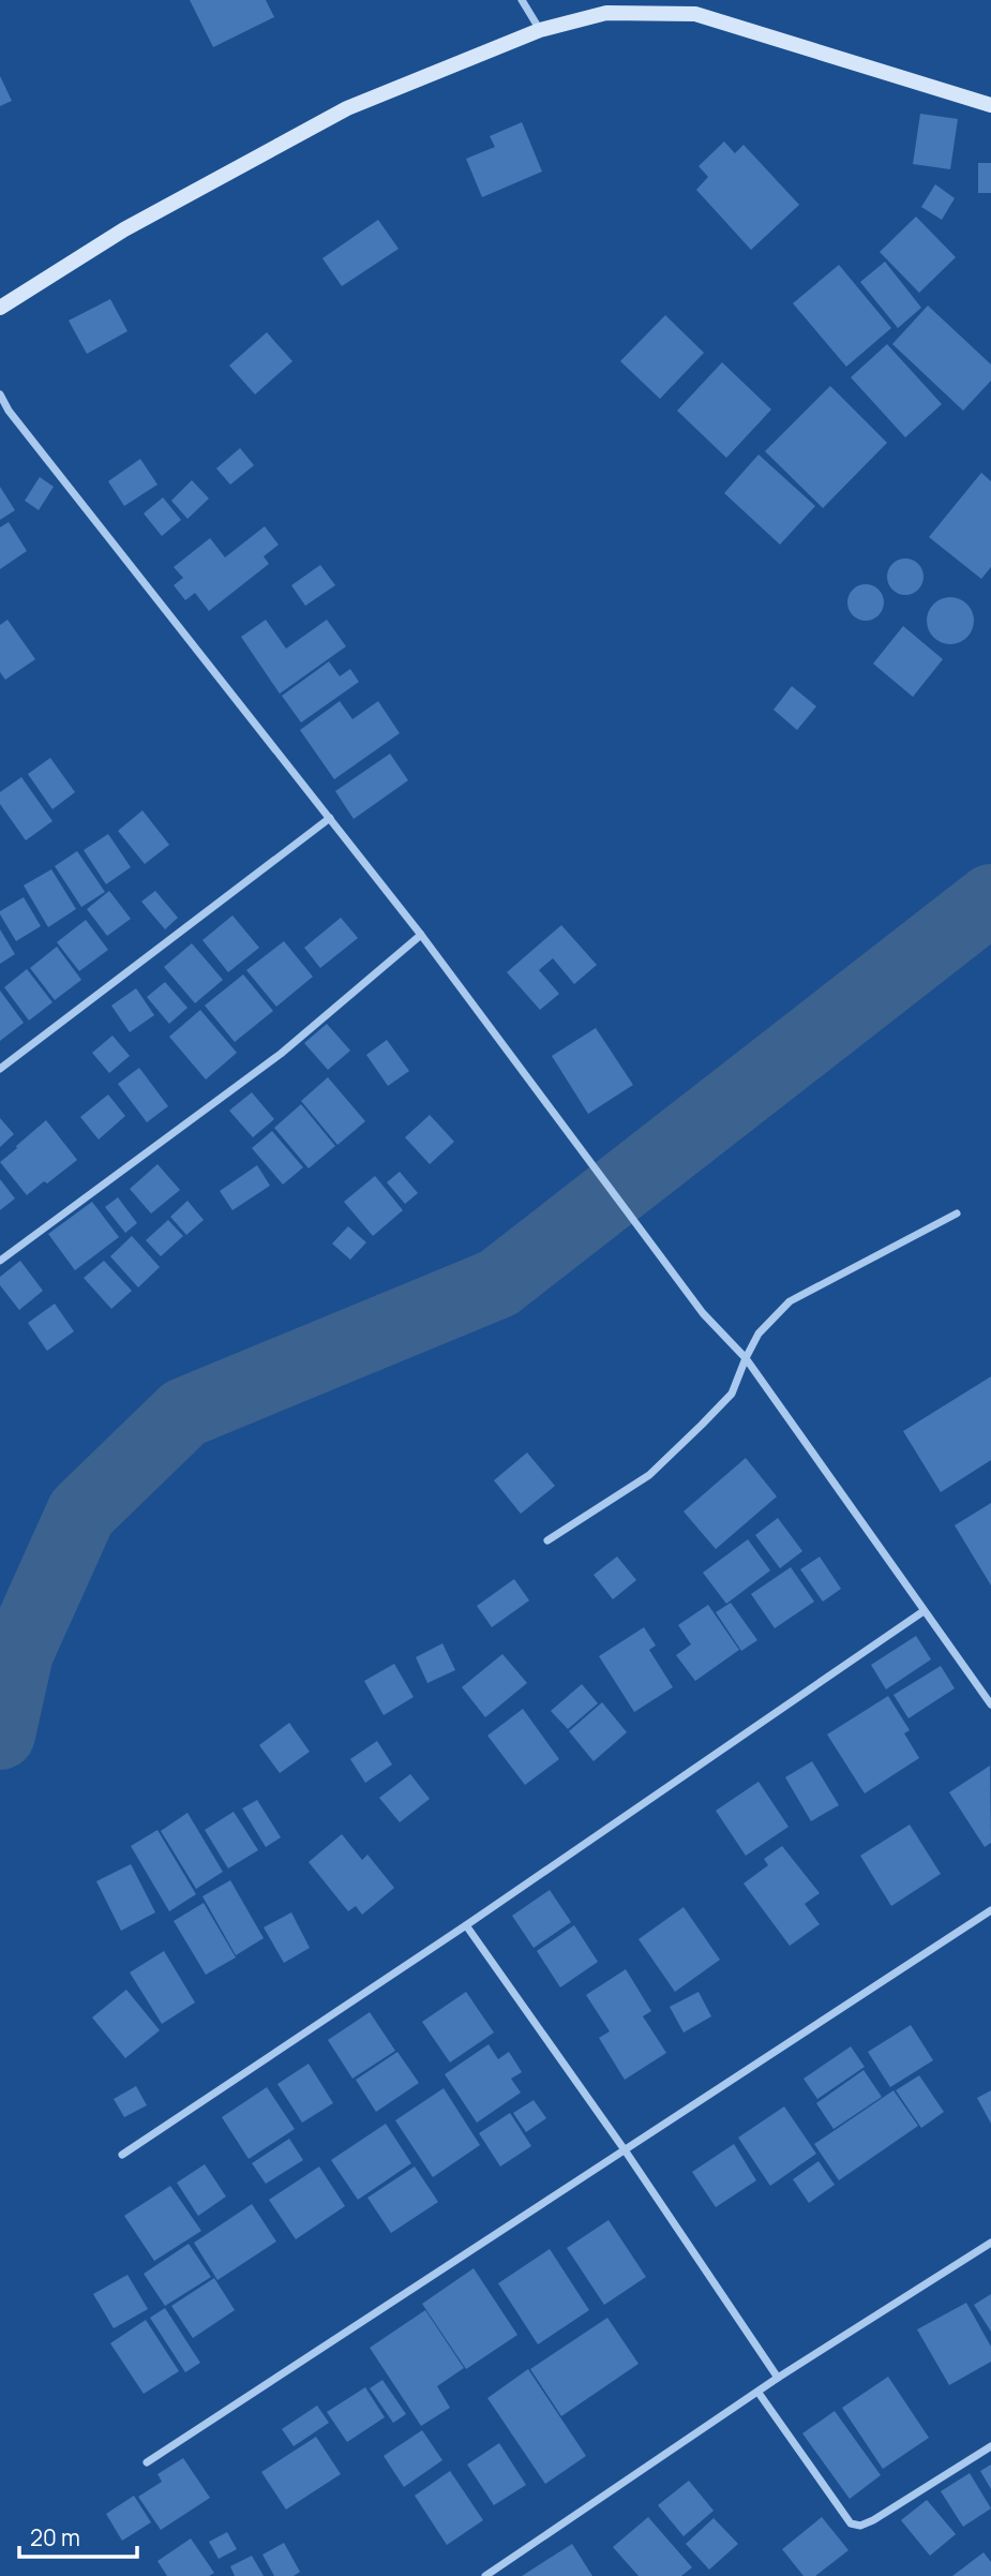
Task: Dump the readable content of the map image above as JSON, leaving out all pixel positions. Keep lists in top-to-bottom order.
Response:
{
  "scale_bar": "20 m"
}
